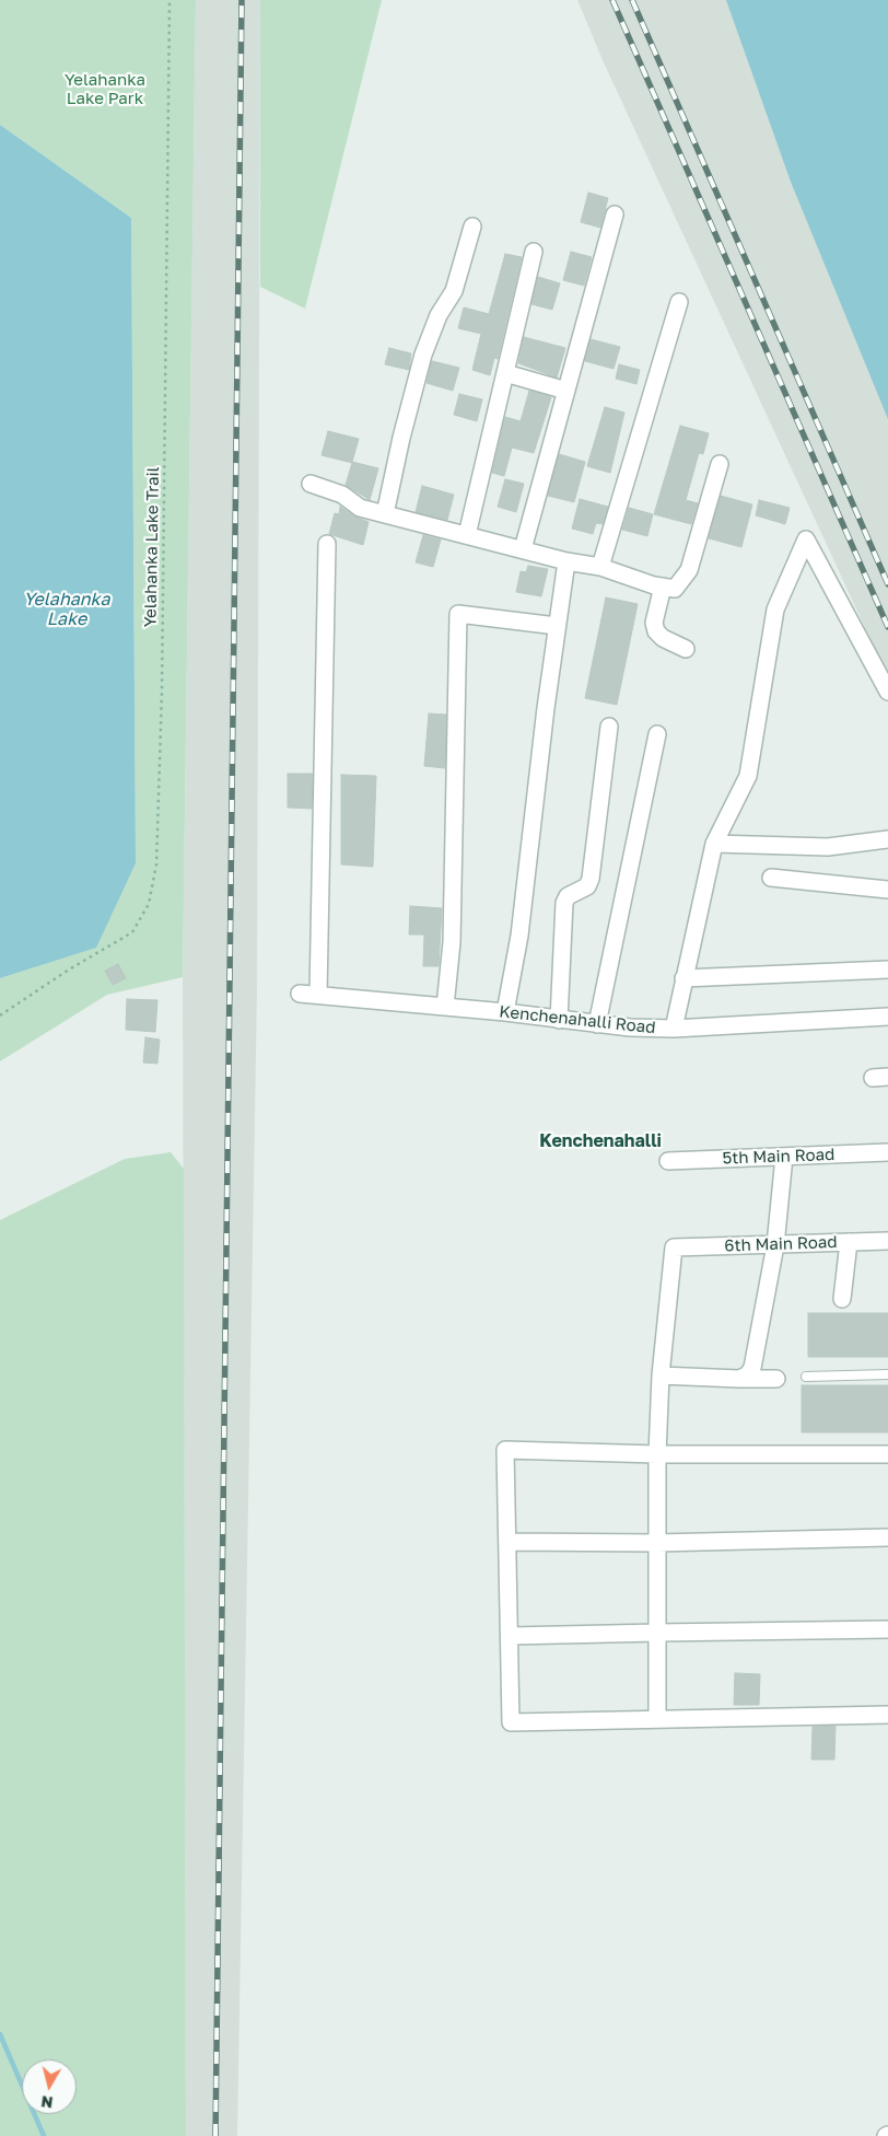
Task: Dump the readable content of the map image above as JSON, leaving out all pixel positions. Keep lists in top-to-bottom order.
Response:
{
  "streets": {
    "street": ["Kenchenahalli Road", "5th Main Road", "6th Main Road"],
    "path": ["Yelahanka Lake Trail"]
  },
  "districts": ["Kenchenahalli"],
  "water": ["Yelahanka Lake"],
  "parks": ["Yelahanka Lake Park"],
  "north": "bottom"
}
